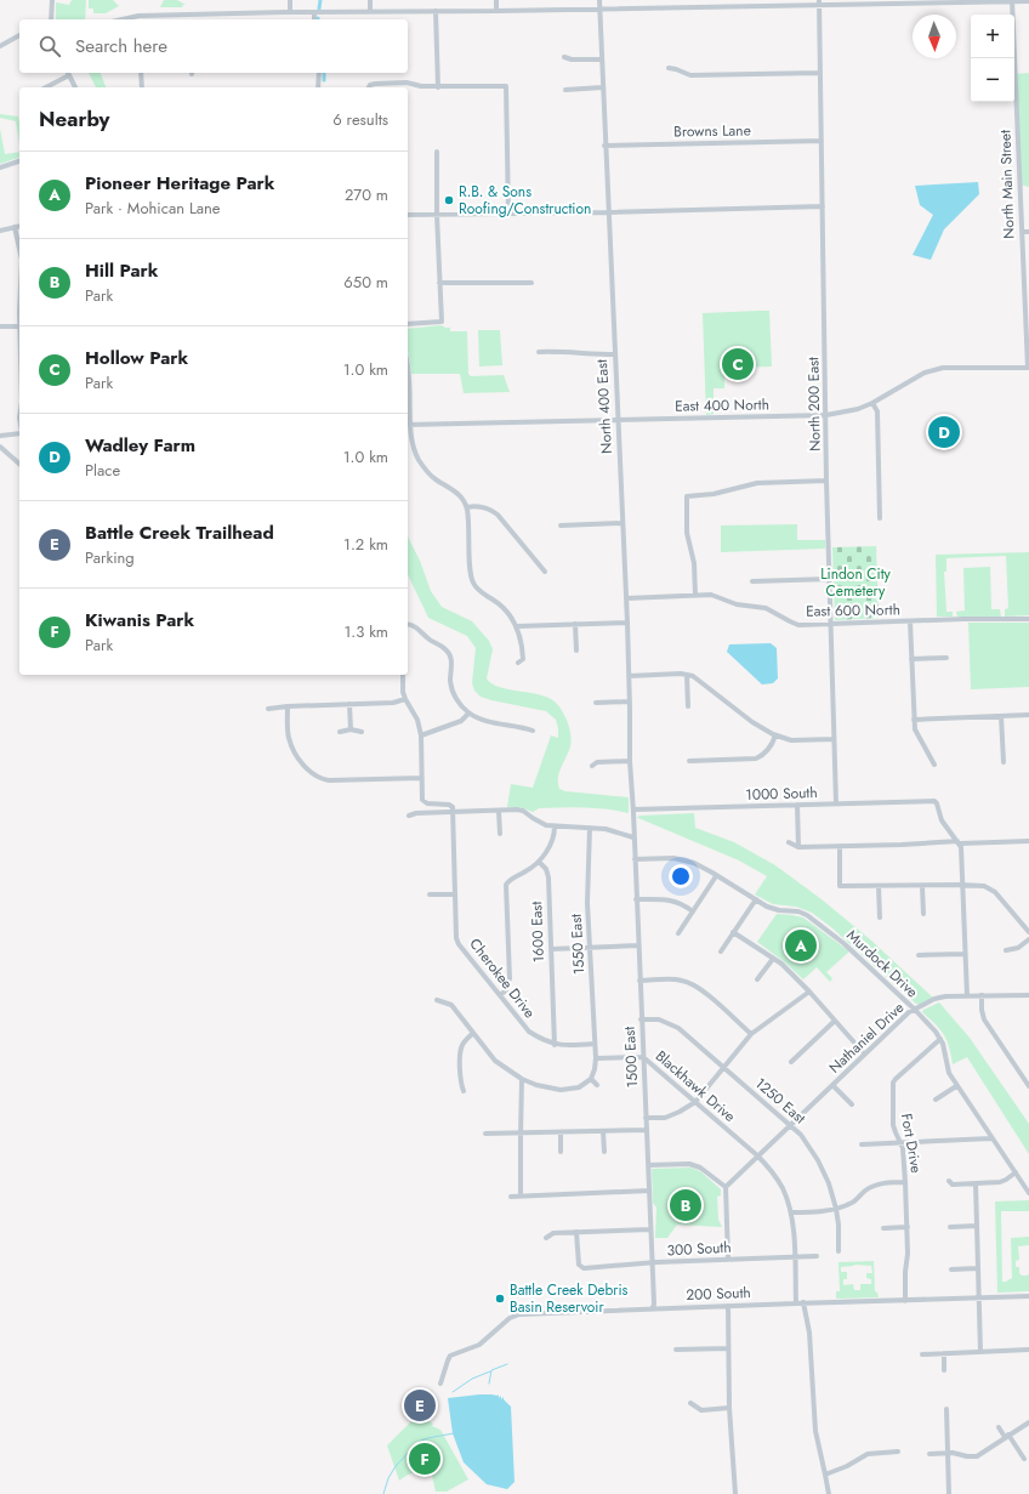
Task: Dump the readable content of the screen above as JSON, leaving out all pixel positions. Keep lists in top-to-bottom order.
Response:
{
  "streets": {
    "street": [
      "Browns Lane",
      "North Main Street",
      "North 200 East",
      "East 400 North",
      "North 400 East",
      "East 600 North",
      "1000 South",
      "1600 East",
      "1550 East",
      "Murdock Drive",
      "Cherokee Drive",
      "Nathaniel Drive",
      "1500 East",
      "Blackhawk Drive",
      "1250 East",
      "Fort Drive",
      "300 South",
      "200 South"
    ]
  },
  "crossings": [
    ["Browns Lane", "North 200 East"],
    ["Browns Lane", "North 400 East"],
    ["North Main Street", "East 400 North"],
    ["North 200 East", "East 400 North"],
    ["North 200 East", "East 600 North"],
    ["North 200 East", "1000 South"],
    ["East 400 North", "North 400 East"],
    ["North 400 East", "East 600 North"],
    ["North 400 East", "1500 East"],
    ["1000 South", "1500 East"],
    ["1600 East", "Cherokee Drive"],
    ["1550 East", "Cherokee Drive"],
    ["1550 East", "Blackhawk Drive"],
    ["Murdock Drive", "Nathaniel Drive"],
    ["Murdock Drive", "1500 East"],
    ["Murdock Drive", "Fort Drive"],
    ["Nathaniel Drive", "Blackhawk Drive"],
    ["Nathaniel Drive", "1250 East"],
    ["1500 East", "Blackhawk Drive"],
    ["1500 East", "1250 East"],
    ["1500 East", "300 South"],
    ["1500 East", "200 South"],
    ["Blackhawk Drive", "300 South"],
    ["Blackhawk Drive", "200 South"],
    ["Fort Drive", "200 South"]
  ],
  "parks": ["Lindon City Cemetery"],
  "places": ["R.B. & Sons Roofing/Construction", "Battle Creek Debris Basin Reservoir"],
  "north": "bottom",
  "page": {
    "map_buttons": ["+", "−"],
    "search": "Search here",
    "heading": ["Nearby", "6 results"],
    "list": [
      {
        "mark": "A",
        "name": "Pioneer Heritage Park",
        "note": "Park · Mohican Lane",
        "value": "270 m"
      },
      {
        "mark": "B",
        "name": "Hill Park",
        "note": "Park",
        "value": "650 m"
      },
      {
        "mark": "C",
        "name": "Hollow Park",
        "note": "Park",
        "value": "1.0 km"
      },
      {
        "mark": "D",
        "name": "Wadley Farm",
        "note": "Place",
        "value": "1.0 km"
      },
      {
        "mark": "E",
        "name": "Battle Creek Trailhead",
        "note": "Parking",
        "value": "1.2 km"
      },
      {
        "mark": "F",
        "name": "Kiwanis Park",
        "note": "Park",
        "value": "1.3 km"
      }
    ],
    "pins": [
      "C",
      "D",
      "A",
      "B",
      "E",
      "F"
    ]
  }
}
